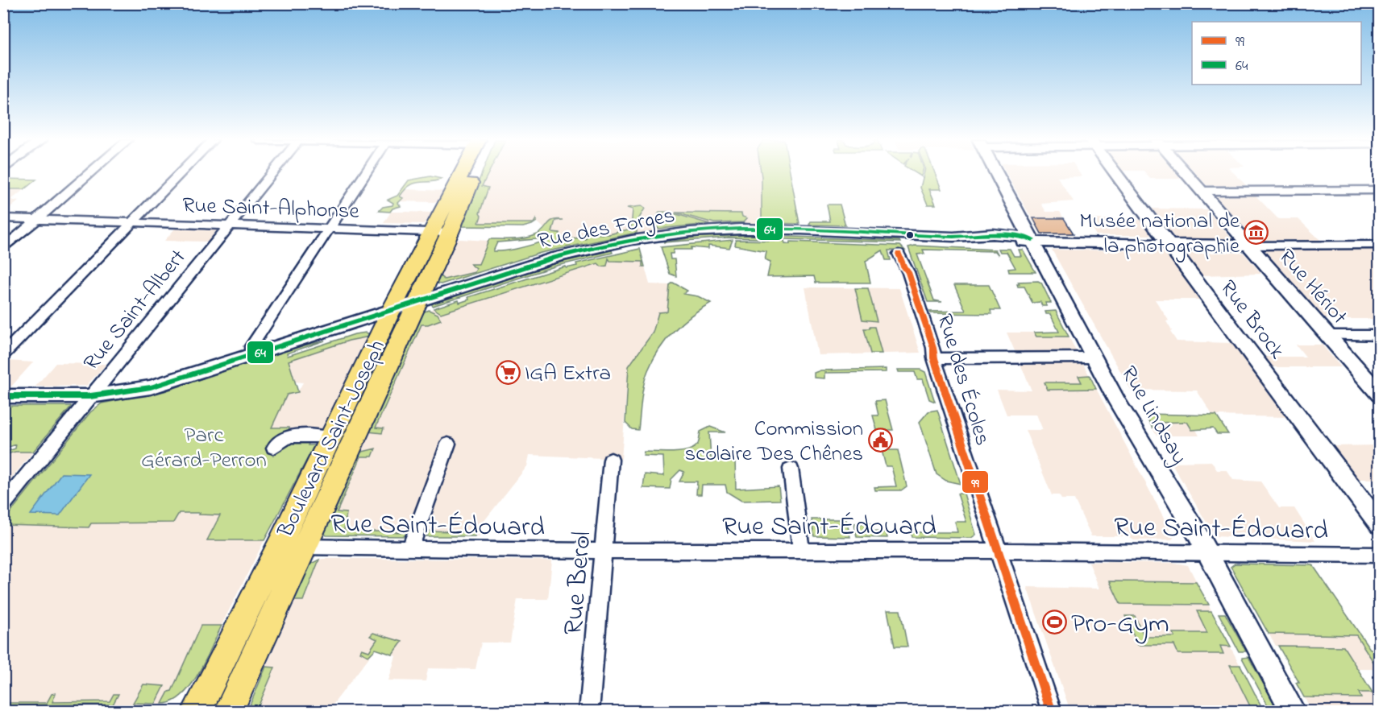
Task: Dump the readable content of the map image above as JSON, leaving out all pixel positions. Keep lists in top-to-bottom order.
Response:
{
  "streets": {
    "main road": ["Boulevard Saint-Joseph"],
    "street": [
      "Rue Saint-Alphonse",
      "Rue des Forges",
      "Rue Hériot",
      "Rue Saint-Albert",
      "Rue Brock",
      "Rue des Écoles",
      "Rue Lindsay",
      "Rue Saint-Édouard",
      "Rue Berol"
    ]
  },
  "crossings": [
    ["Rue Saint-Alphonse", "Rue Saint-Albert"],
    ["Rue Saint-Alphonse", "Boulevard Saint-Joseph"],
    ["Rue des Forges", "Rue Hériot"],
    ["Rue des Forges", "Rue Saint-Albert"],
    ["Rue des Forges", "Rue Brock"],
    ["Rue des Forges", "Rue Lindsay"],
    ["Rue des Forges", "Boulevard Saint-Joseph"],
    ["Rue des Écoles", "Rue Saint-Édouard"],
    ["Rue Lindsay", "Rue Saint-Édouard"],
    ["Boulevard Saint-Joseph", "Rue Saint-Édouard"],
    ["Rue Saint-Édouard", "Rue Berol"]
  ],
  "parks": ["Parc Gérard-Perron"],
  "places": {
    "museum": ["Musée national de la photographie"],
    "supermarket": ["IGA Extra"],
    "public building": ["Commission scolaire Des Chênes"],
    "sports": ["Pro-Gym"]
  },
  "lines": ["transit line 64", "transit line 99"],
  "legend": ["99", "64"]
}
